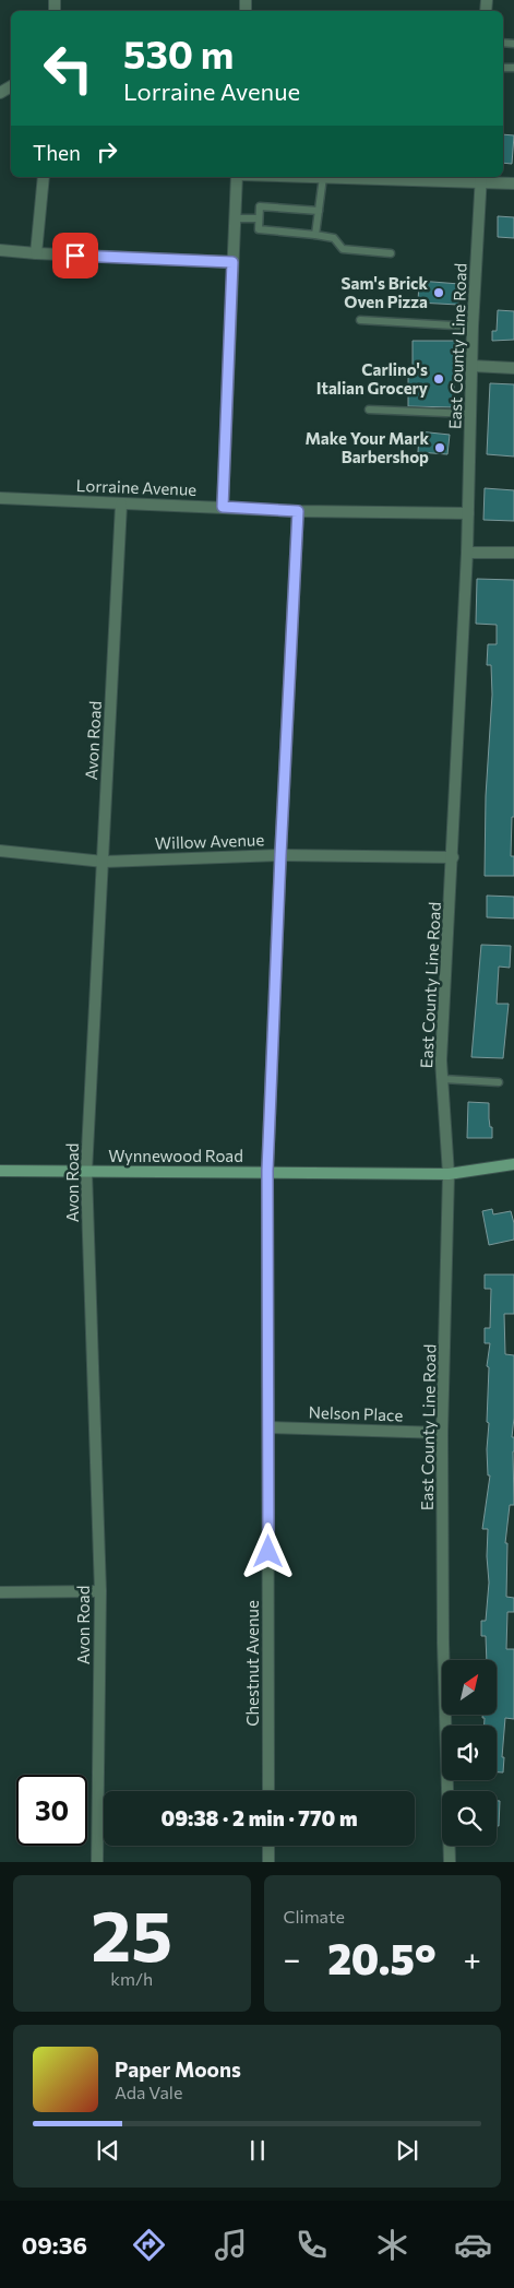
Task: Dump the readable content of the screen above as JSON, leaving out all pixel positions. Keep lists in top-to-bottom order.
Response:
{
  "streets": {
    "main road": ["Wynnewood Road"],
    "street": [
      "East County Line Road",
      "Lorraine Avenue",
      "Avon Road",
      "Willow Avenue",
      "Nelson Place",
      "Chestnut Avenue"
    ]
  },
  "crossings": [
    ["East County Line Road", "Lorraine Avenue"],
    ["East County Line Road", "Willow Avenue"],
    ["East County Line Road", "Wynnewood Road"],
    ["East County Line Road", "Nelson Place"],
    ["Lorraine Avenue", "Avon Road"],
    ["Lorraine Avenue", "Chestnut Avenue"],
    ["Avon Road", "Willow Avenue"],
    ["Avon Road", "Wynnewood Road"],
    ["Willow Avenue", "Chestnut Avenue"],
    ["Wynnewood Road", "Chestnut Avenue"],
    ["Nelson Place", "Chestnut Avenue"]
  ],
  "places": ["Sam's Brick Oven Pizza", "Carlino's Italian Grocery", "Make Your Mark Barbershop"],
  "north": "top right",
  "page": {
    "turn": ["530 m", "Lorraine Avenue"],
    "then": "Then",
    "limit": "30",
    "trip": "09:38 · 2 min · 770 m",
    "tile": [
      ["25", "km/h"],
      "Climate"
    ],
    "heat": ["−", "20.5°", "+"],
    "song": ["Paper Moons", "Ada Vale"],
    "tabs": "09:36"
  }
}
